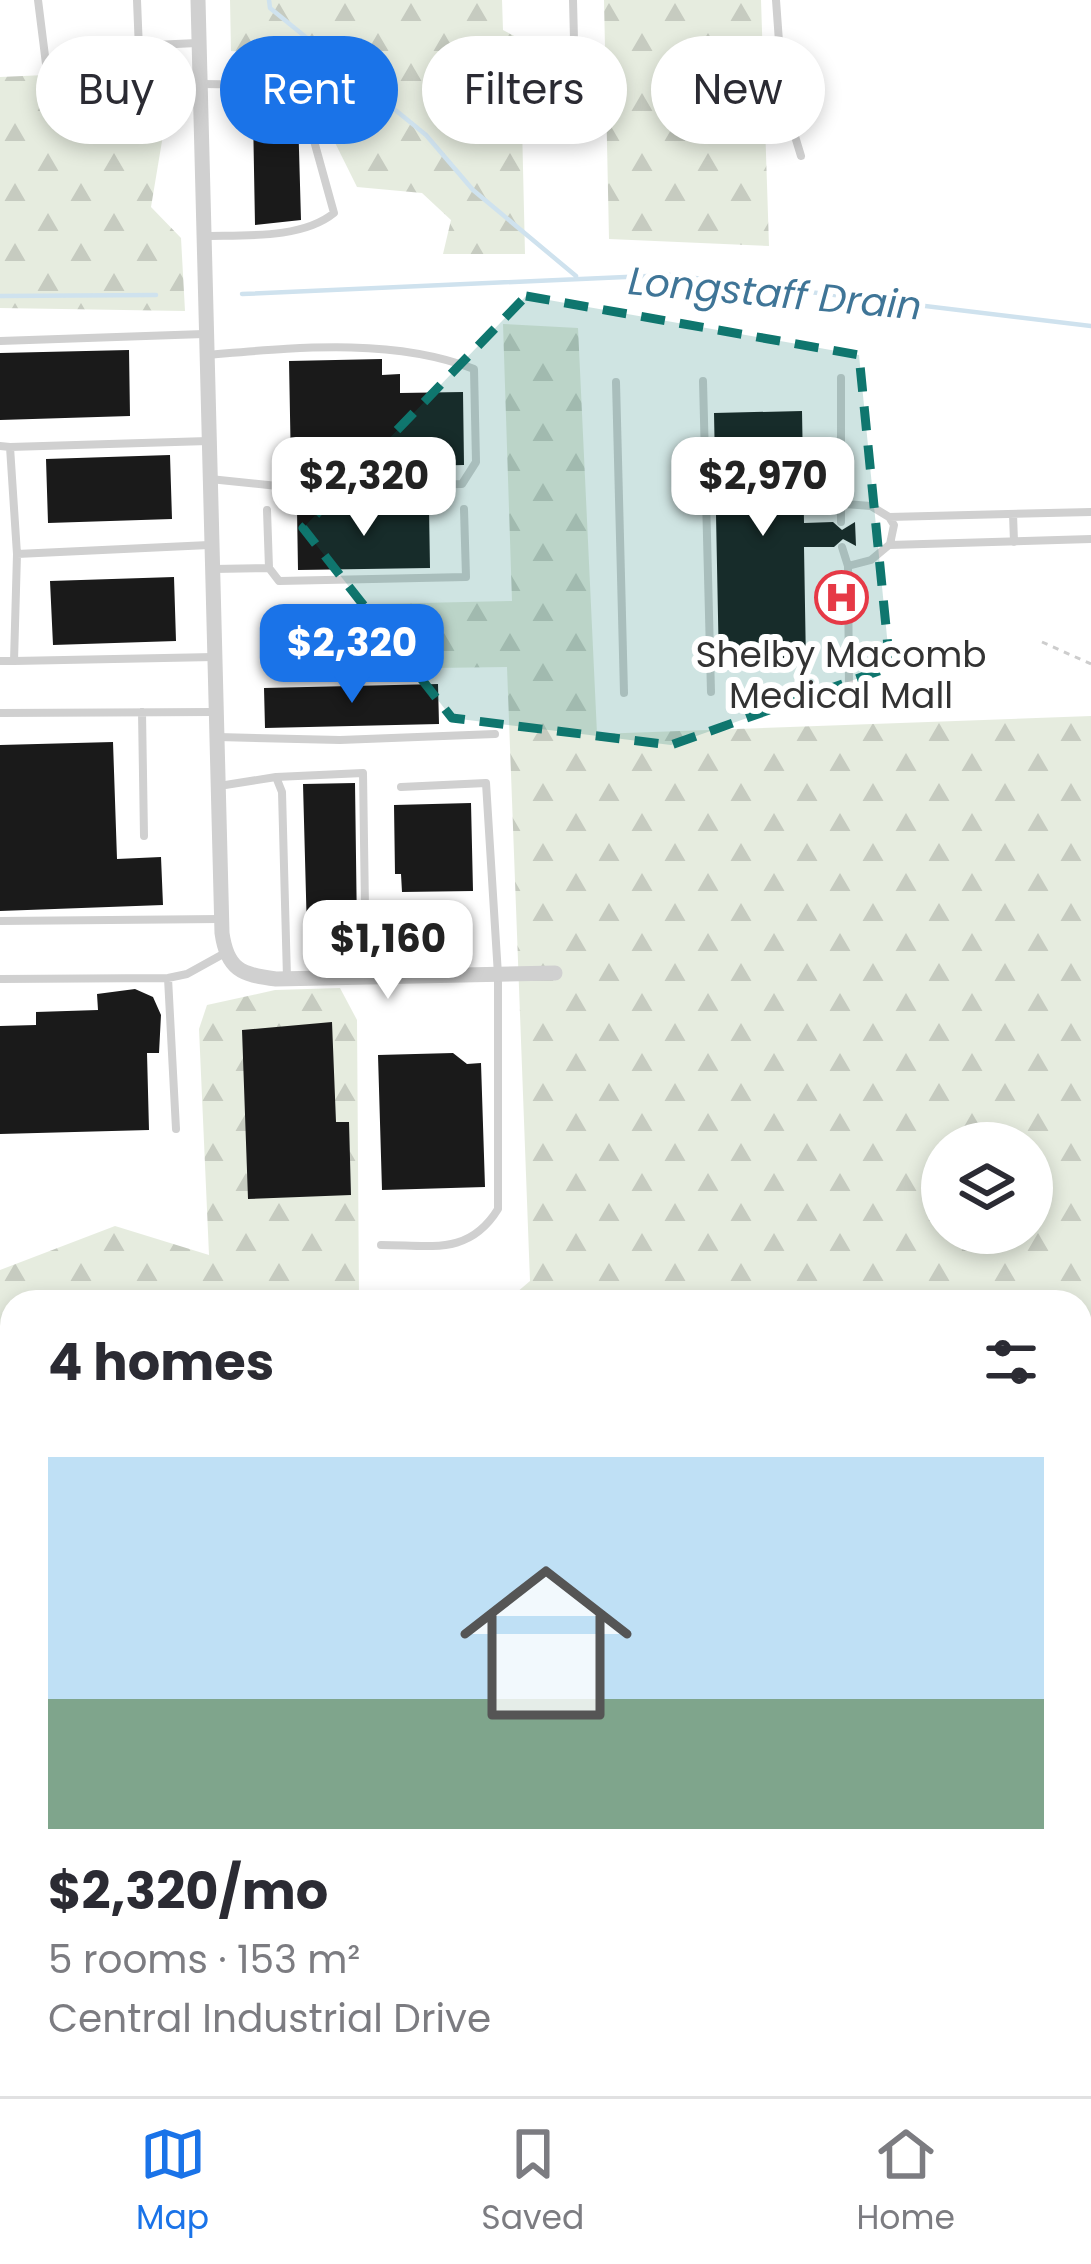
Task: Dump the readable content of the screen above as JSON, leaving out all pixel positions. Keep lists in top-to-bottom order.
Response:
{
  "water": ["Longstaff Drain"],
  "places": {
    "hospital": ["Shelby Macomb Medical Mall"]
  },
  "page": {
    "chip": [
      "Buy",
      "Rent",
      "Filters",
      "New"
    ],
    "price": [
      "$2,320",
      "$2,970",
      "$2,320",
      "$1,160"
    ],
    "heading": "4 homes",
    "list": [
      {
        "name": "$2,320/mo",
        "note": "5 rooms · 153 m² · Central Industrial Drive"
      }
    ],
    "tabs": ["Map", "Saved", "Home"]
  }
}
